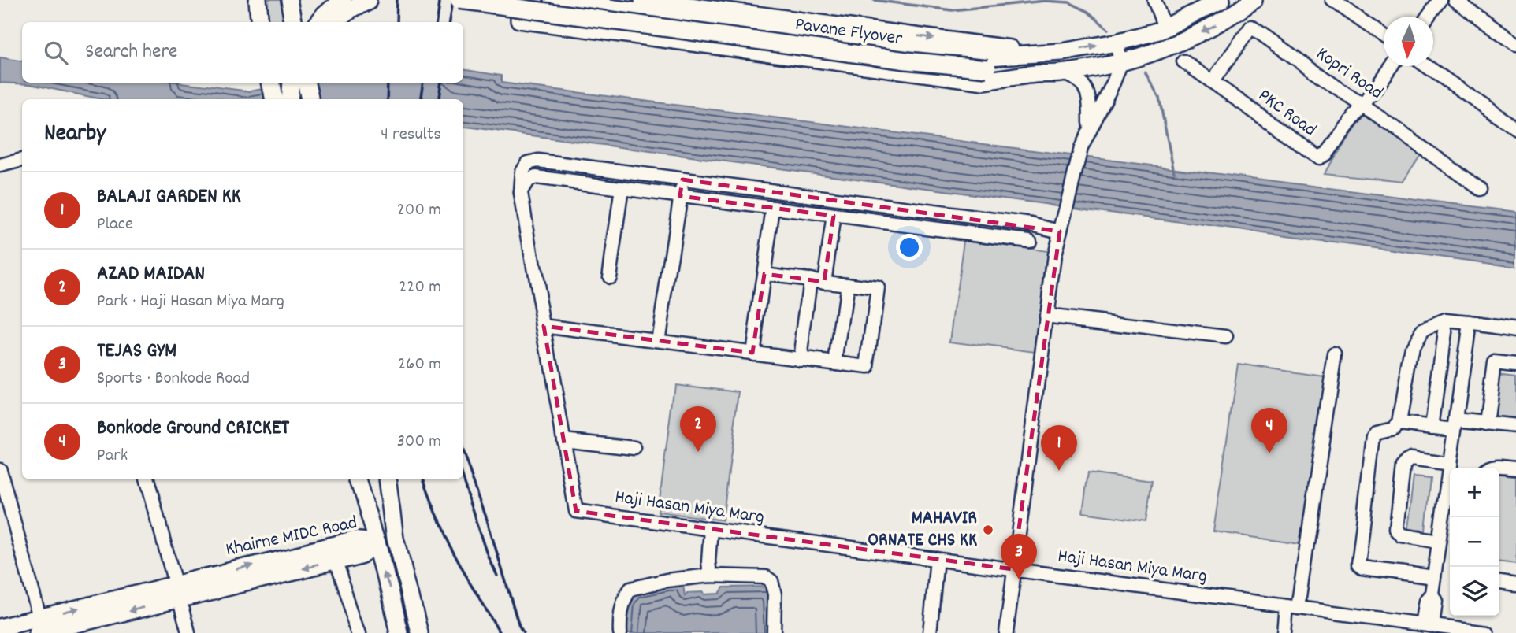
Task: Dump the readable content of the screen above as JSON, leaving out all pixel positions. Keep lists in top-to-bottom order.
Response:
{
  "streets": {
    "main road": ["Pavane Flyover", "Khairne MIDC Road"],
    "street": ["Kopri Road", "PKC Road", "Haji Hasan Miya Marg"]
  },
  "crossings": [
    ["Kopri Road", "PKC Road"]
  ],
  "places": ["MAHAVIR ORNATE CHS KK"],
  "north": "bottom",
  "page": {
    "search": "Search here",
    "heading": ["Nearby", "4 results"],
    "list": [
      {
        "mark": "1",
        "name": "BALAJI GARDEN KK",
        "note": "Place",
        "value": "200 m"
      },
      {
        "mark": "2",
        "name": "AZAD MAIDAN",
        "note": "Park · Haji Hasan Miya Marg",
        "value": "220 m"
      },
      {
        "mark": "3",
        "name": "TEJAS GYM",
        "note": "Sports · Bonkode Road",
        "value": "260 m"
      },
      {
        "mark": "4",
        "name": "Bonkode Ground CRICKET",
        "note": "Park",
        "value": "300 m"
      }
    ],
    "pins": [
      "2",
      "4",
      "1",
      "3"
    ],
    "map_buttons": ["+", "−"]
  }
}
